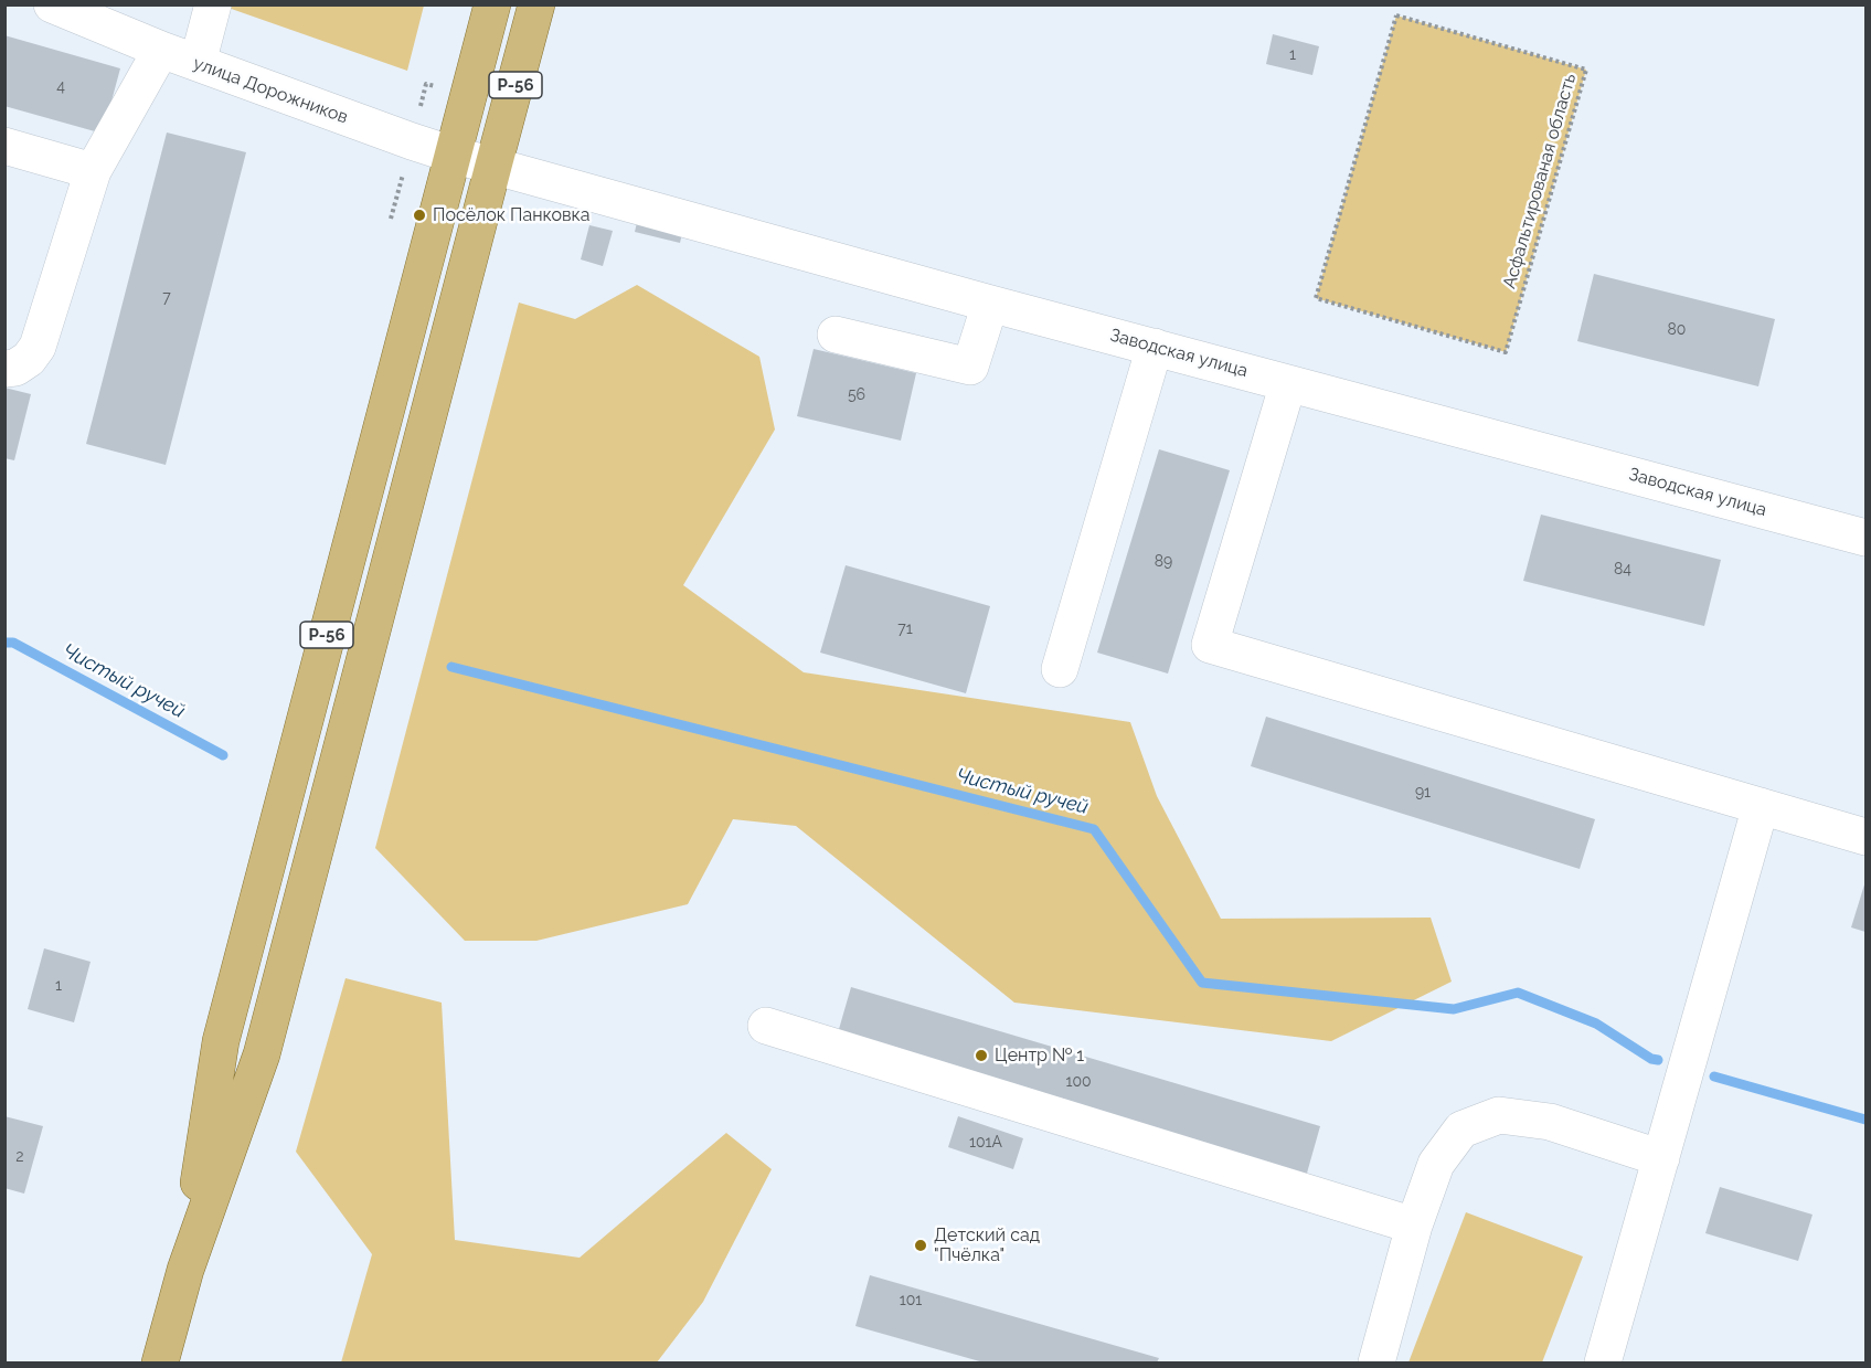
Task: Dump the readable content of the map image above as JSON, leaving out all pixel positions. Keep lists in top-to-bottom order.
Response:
{
  "streets": {
    "main road": ["Р-56"],
    "street": ["улица Дорожников", "Заводская улица"],
    "path": ["Асфальтированая область"]
  },
  "crossings": [
    ["Р-56", "улица Дорожников"],
    ["Р-56", "Заводская улица"],
    ["улица Дорожников", "Заводская улица"]
  ],
  "water": ["Чистый ручей"],
  "places": ["Посёлок Панковка", "Центр № 1", "Детский сад \"Пчёлка\""],
  "house_numbers": [
    "1",
    "4",
    "7",
    "80",
    "56",
    "89",
    "84",
    "71",
    "91",
    "1",
    "100",
    "101А",
    "2",
    "101"
  ]
}
